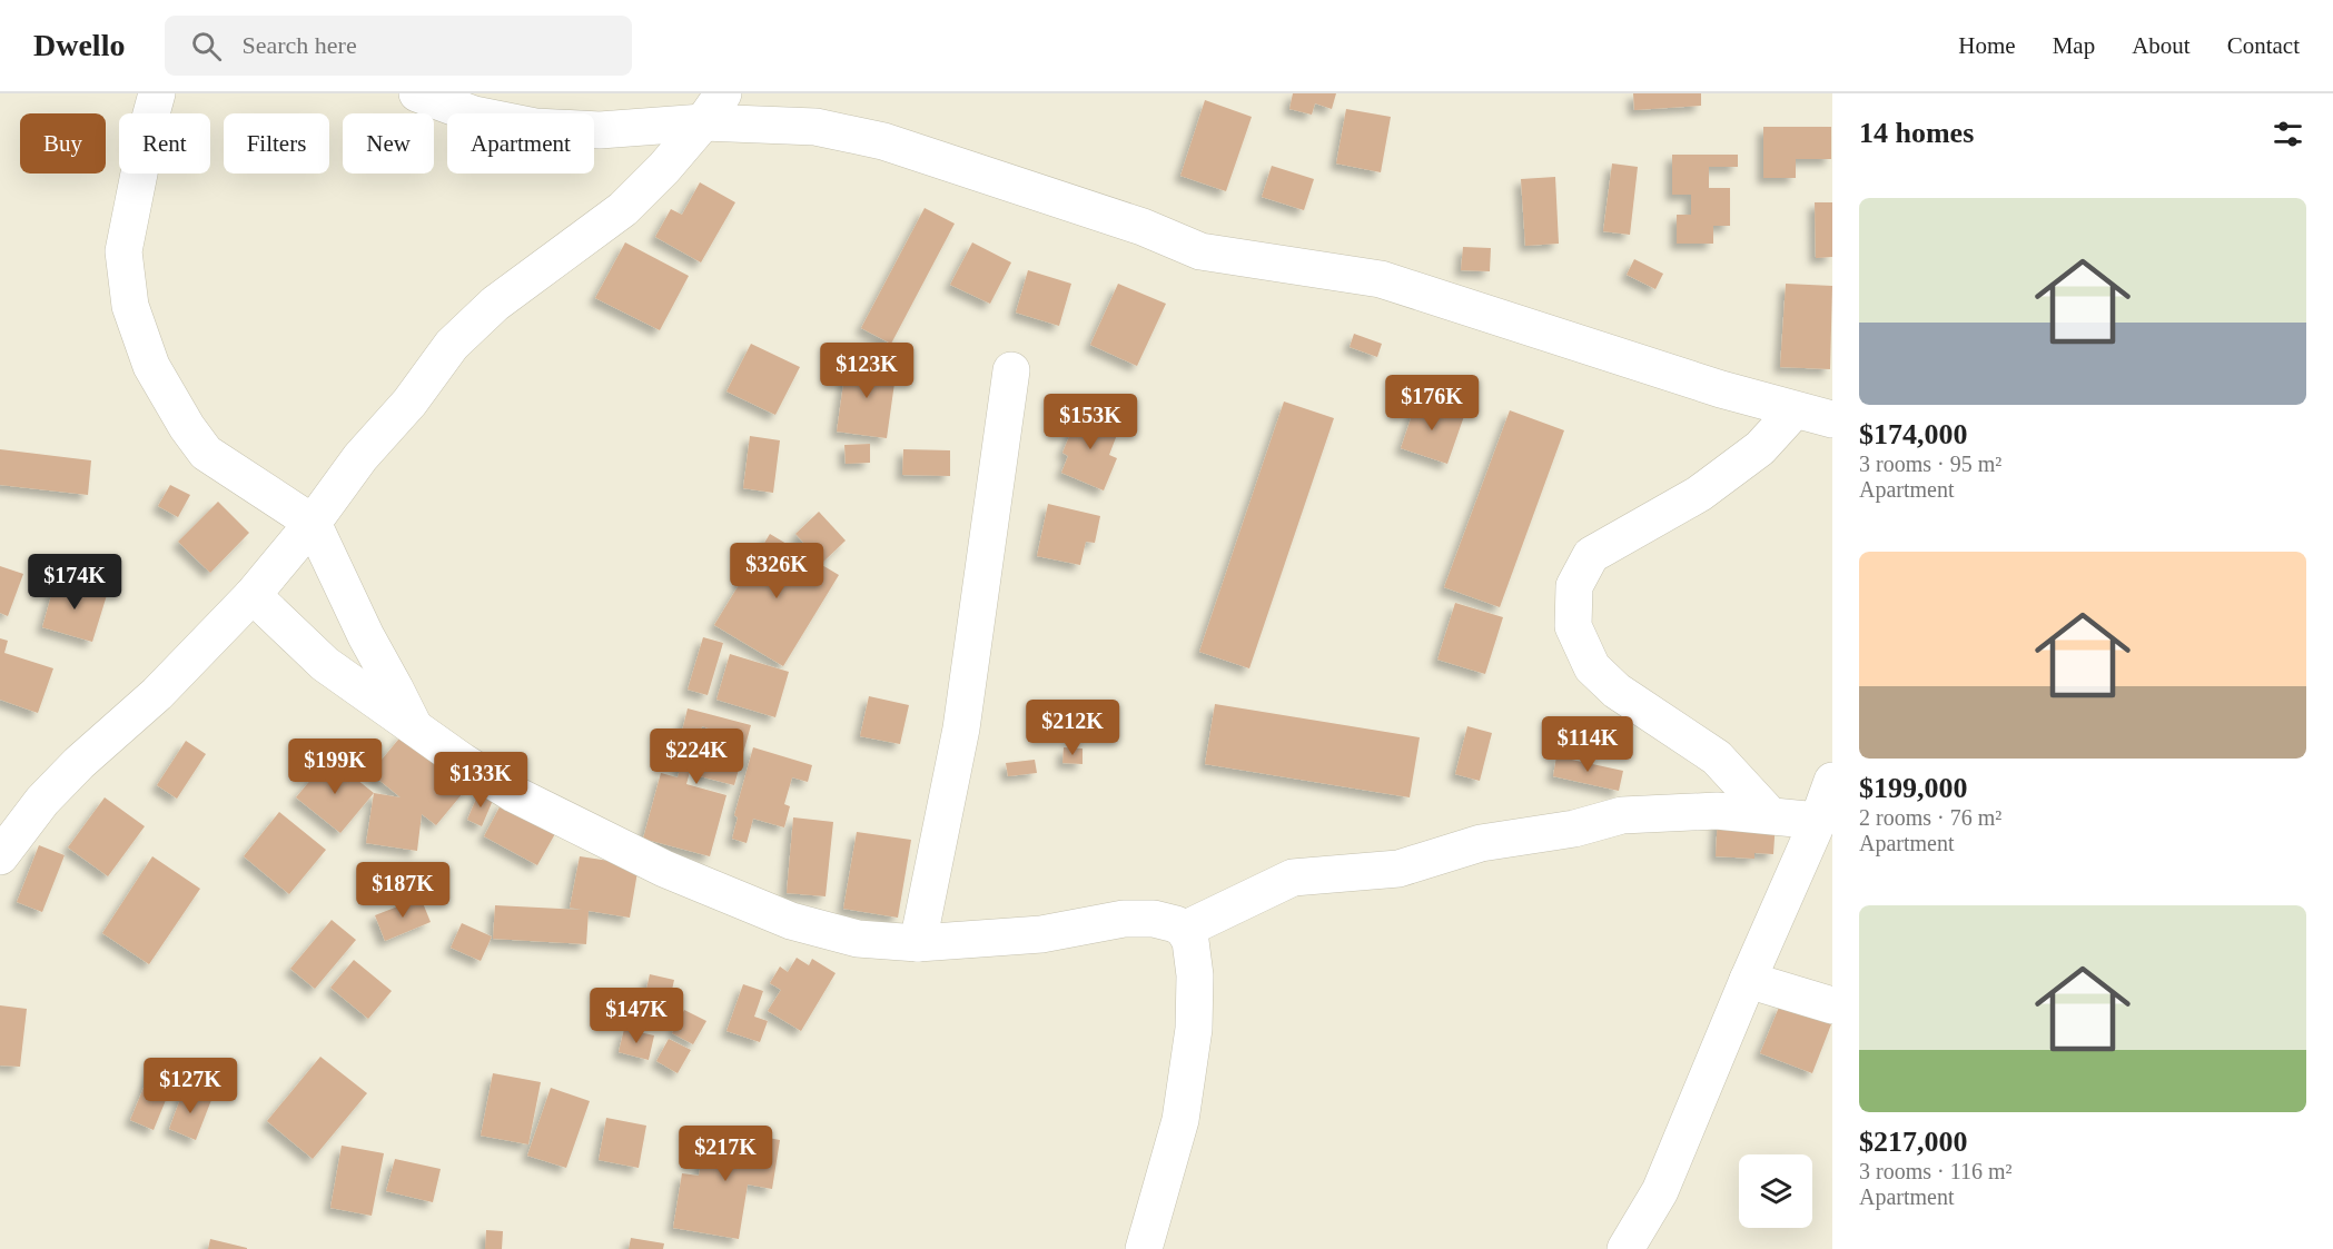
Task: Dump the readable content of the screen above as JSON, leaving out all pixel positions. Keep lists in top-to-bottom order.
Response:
{
  "page": {
    "header": "Dwello",
    "search": "Search here",
    "nav": [
      "Home",
      "Map",
      "About",
      "Contact"
    ],
    "heading": "14 homes",
    "chip": [
      "Buy",
      "Rent",
      "Filters",
      "New",
      "Apartment"
    ],
    "list": [
      {
        "name": "$174,000",
        "note": "3 rooms · 95 m² · Apartment"
      },
      {
        "name": "$199,000",
        "note": "2 rooms · 76 m² · Apartment"
      },
      {
        "name": "$217,000",
        "note": "3 rooms · 116 m² · Apartment"
      }
    ],
    "price": [
      "$123K",
      "$176K",
      "$153K",
      "$326K",
      "$174K",
      "$212K",
      "$114K",
      "$224K",
      "$199K",
      "$133K",
      "$187K",
      "$147K",
      "$127K",
      "$217K"
    ]
  }
}
